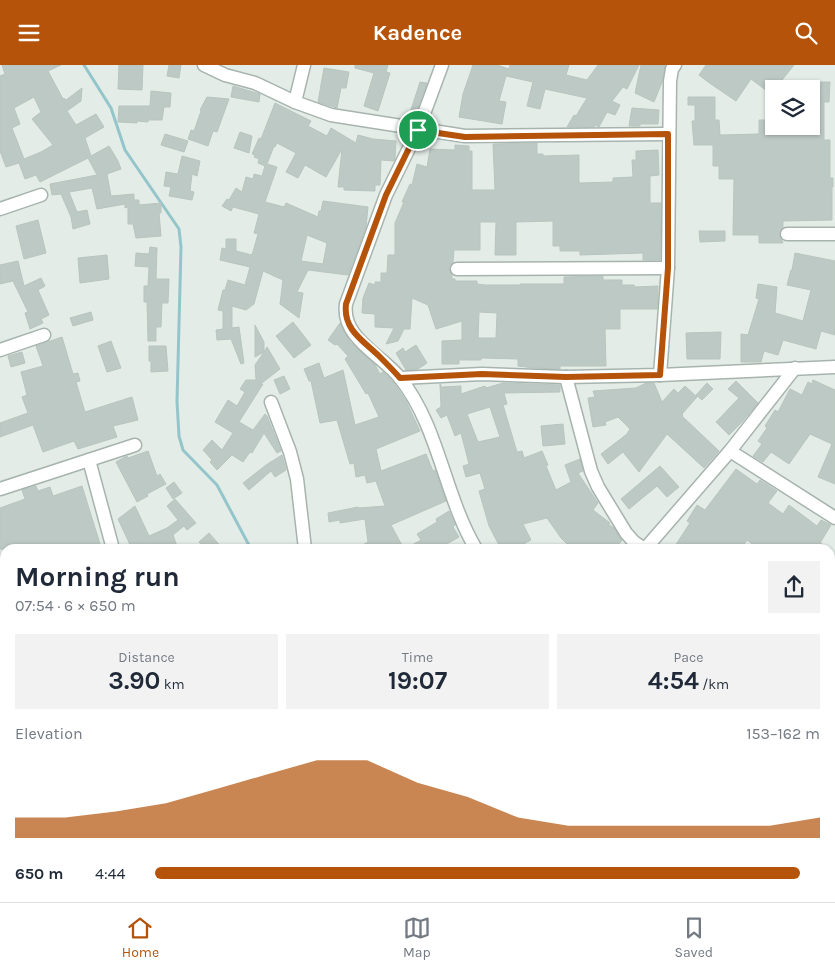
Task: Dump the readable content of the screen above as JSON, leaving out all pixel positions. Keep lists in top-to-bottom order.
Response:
{
  "page": {
    "header": "Kadence",
    "heading": ["Morning run", "07:54 · 6 × 650 m"],
    "stats": [
      ["Distance", "3.90 km"],
      ["Time", "19:07"],
      ["Pace", "4:54 /km"]
    ],
    "chart": ["Elevation", "153–162 m"],
    "list": [
      {
        "name": "650 m",
        "note": "4:44"
      }
    ],
    "tabs": ["Home", "Map", "Saved"]
  }
}
